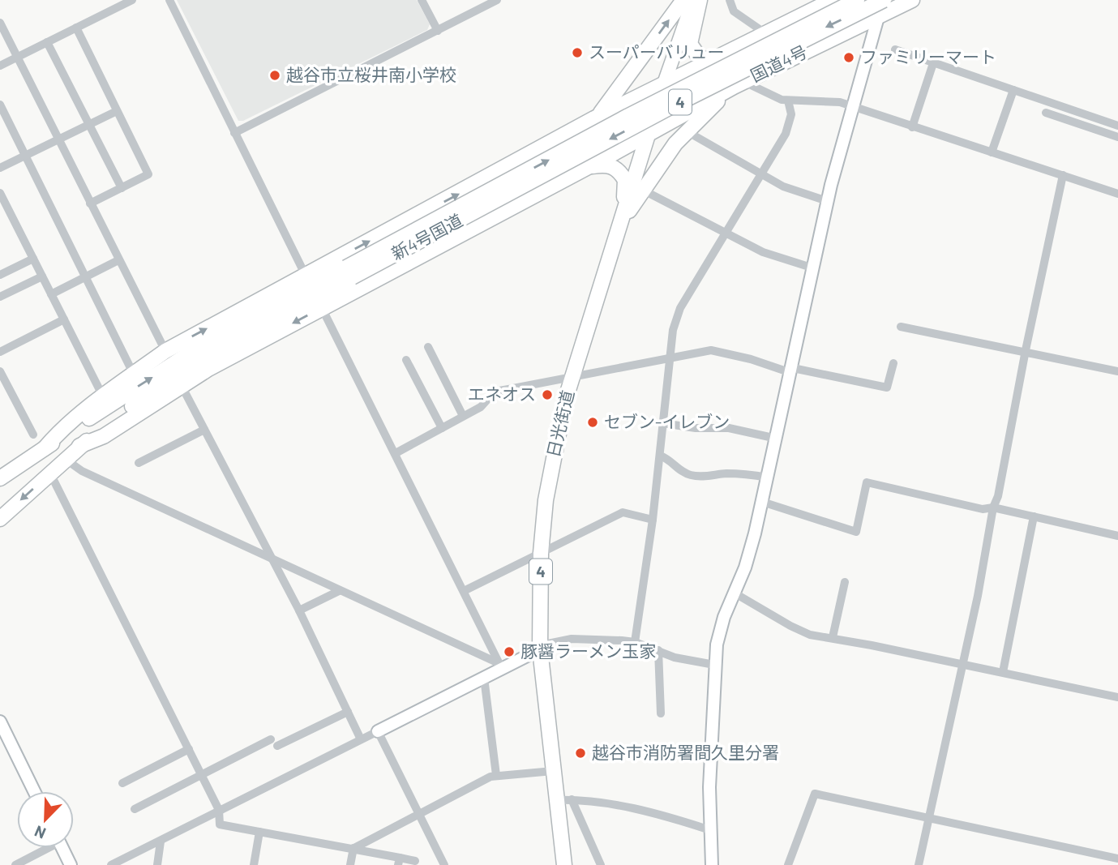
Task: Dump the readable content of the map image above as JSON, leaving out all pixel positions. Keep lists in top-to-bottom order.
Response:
{
  "streets": {
    "highway": [
      "国道4号",
      "4",
      "新4号国道",
      "日光街道"
    ]
  },
  "crossings": [
    ["国道4号", "4"],
    ["国道4号", "新4号国道"],
    ["国道4号", "日光街道"],
    ["4", "日光街道"]
  ],
  "places": [
    "スーパーバリュー",
    "ファミリーマート",
    "越谷市立桜井南小学校",
    "エネオス",
    "セブン-イレブン",
    "豚醤ラーメン玉家",
    "越谷市消防署間久里分署"
  ],
  "north": "bottom left"
}
